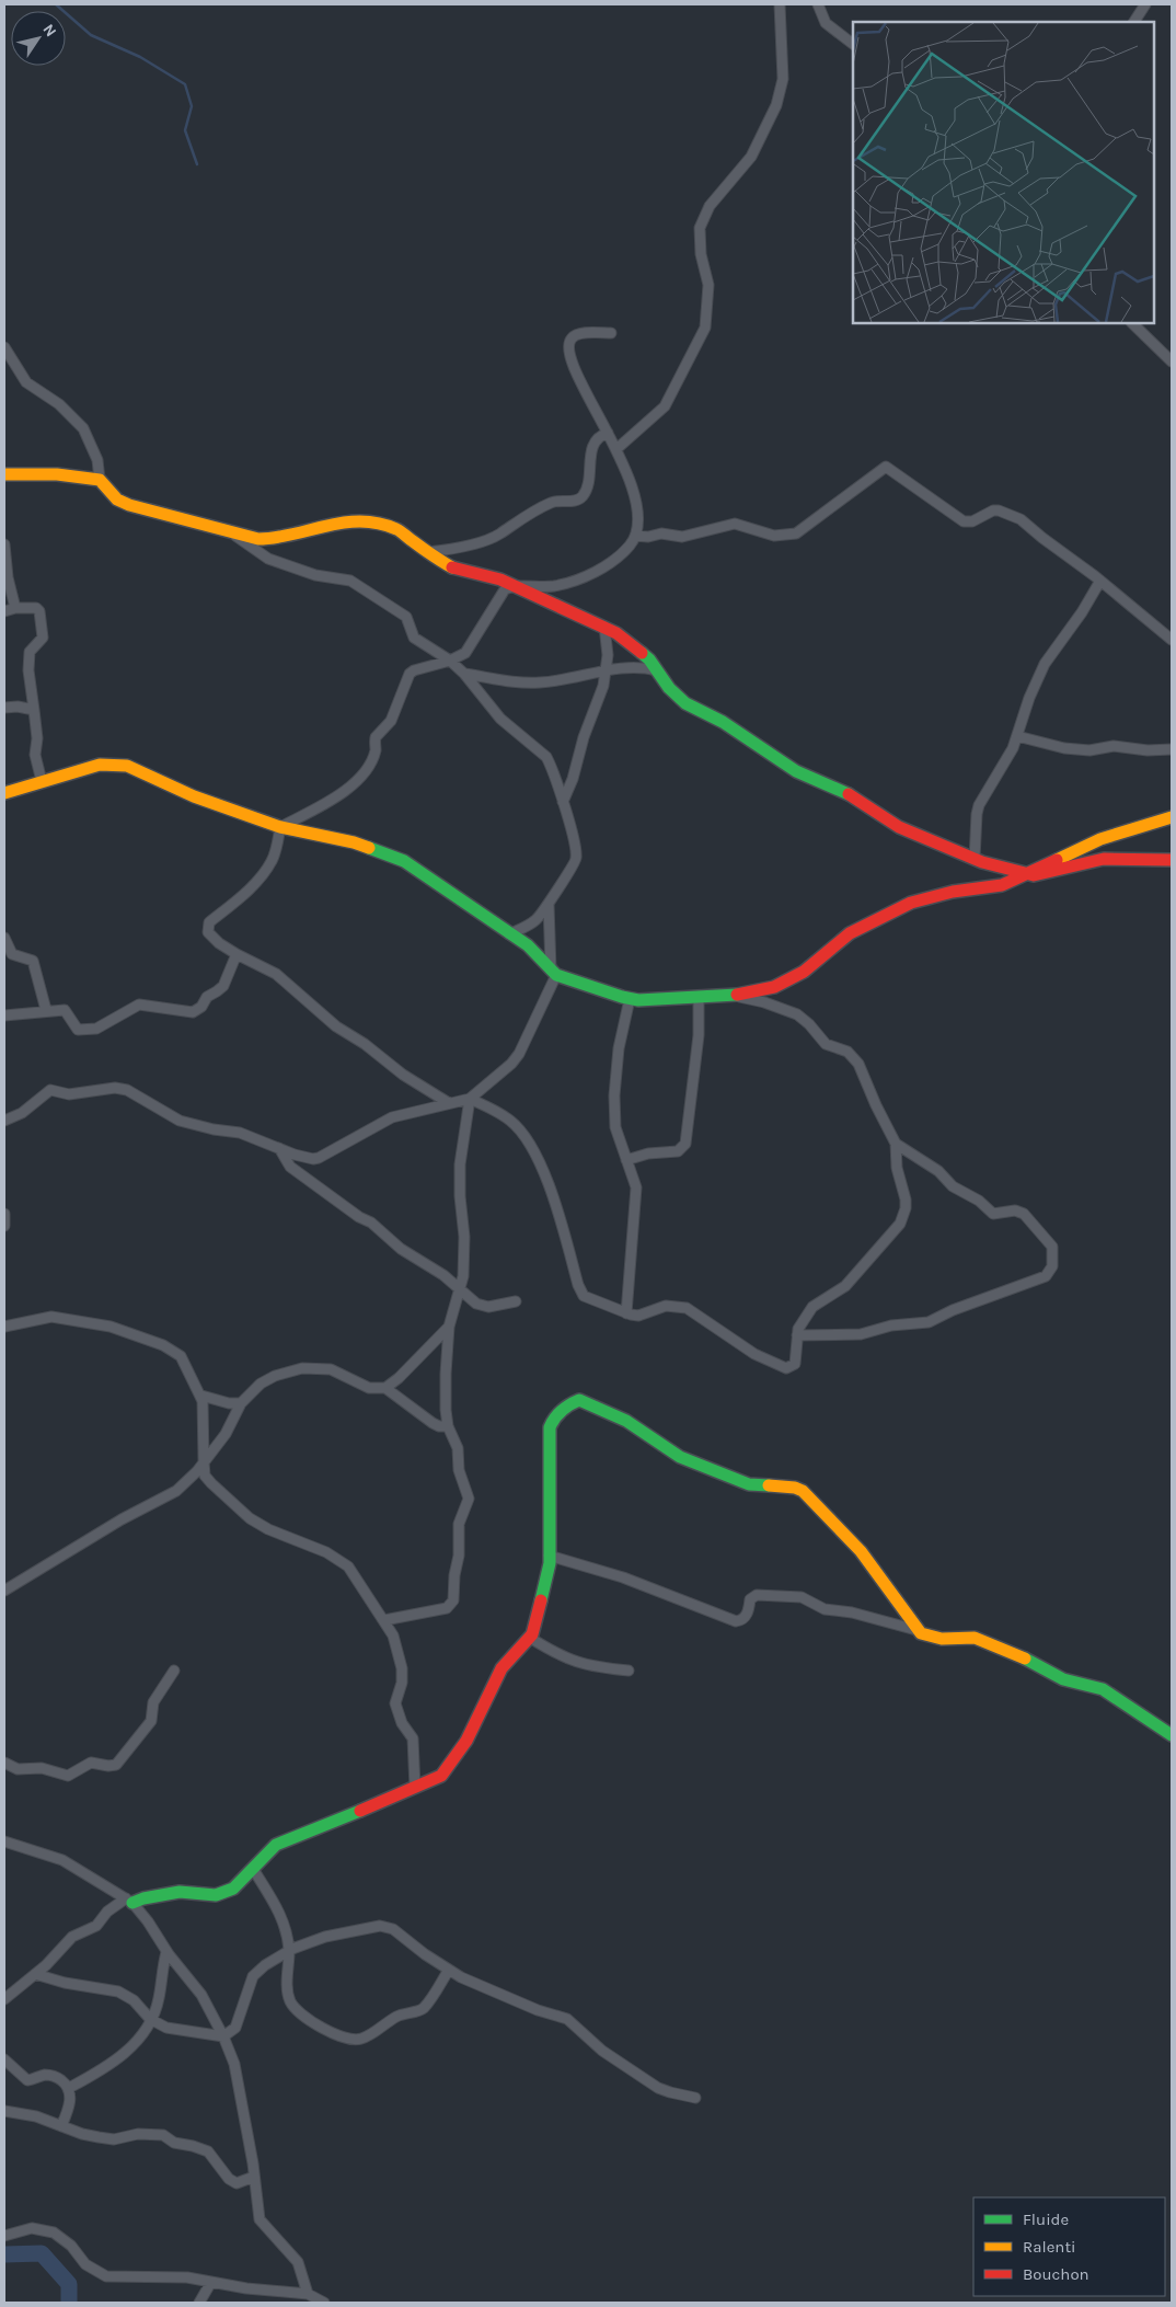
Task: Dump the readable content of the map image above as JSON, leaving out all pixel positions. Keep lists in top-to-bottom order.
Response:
{
  "legend": ["Fluide", "Ralenti", "Bouchon"],
  "north": "top right"
}
